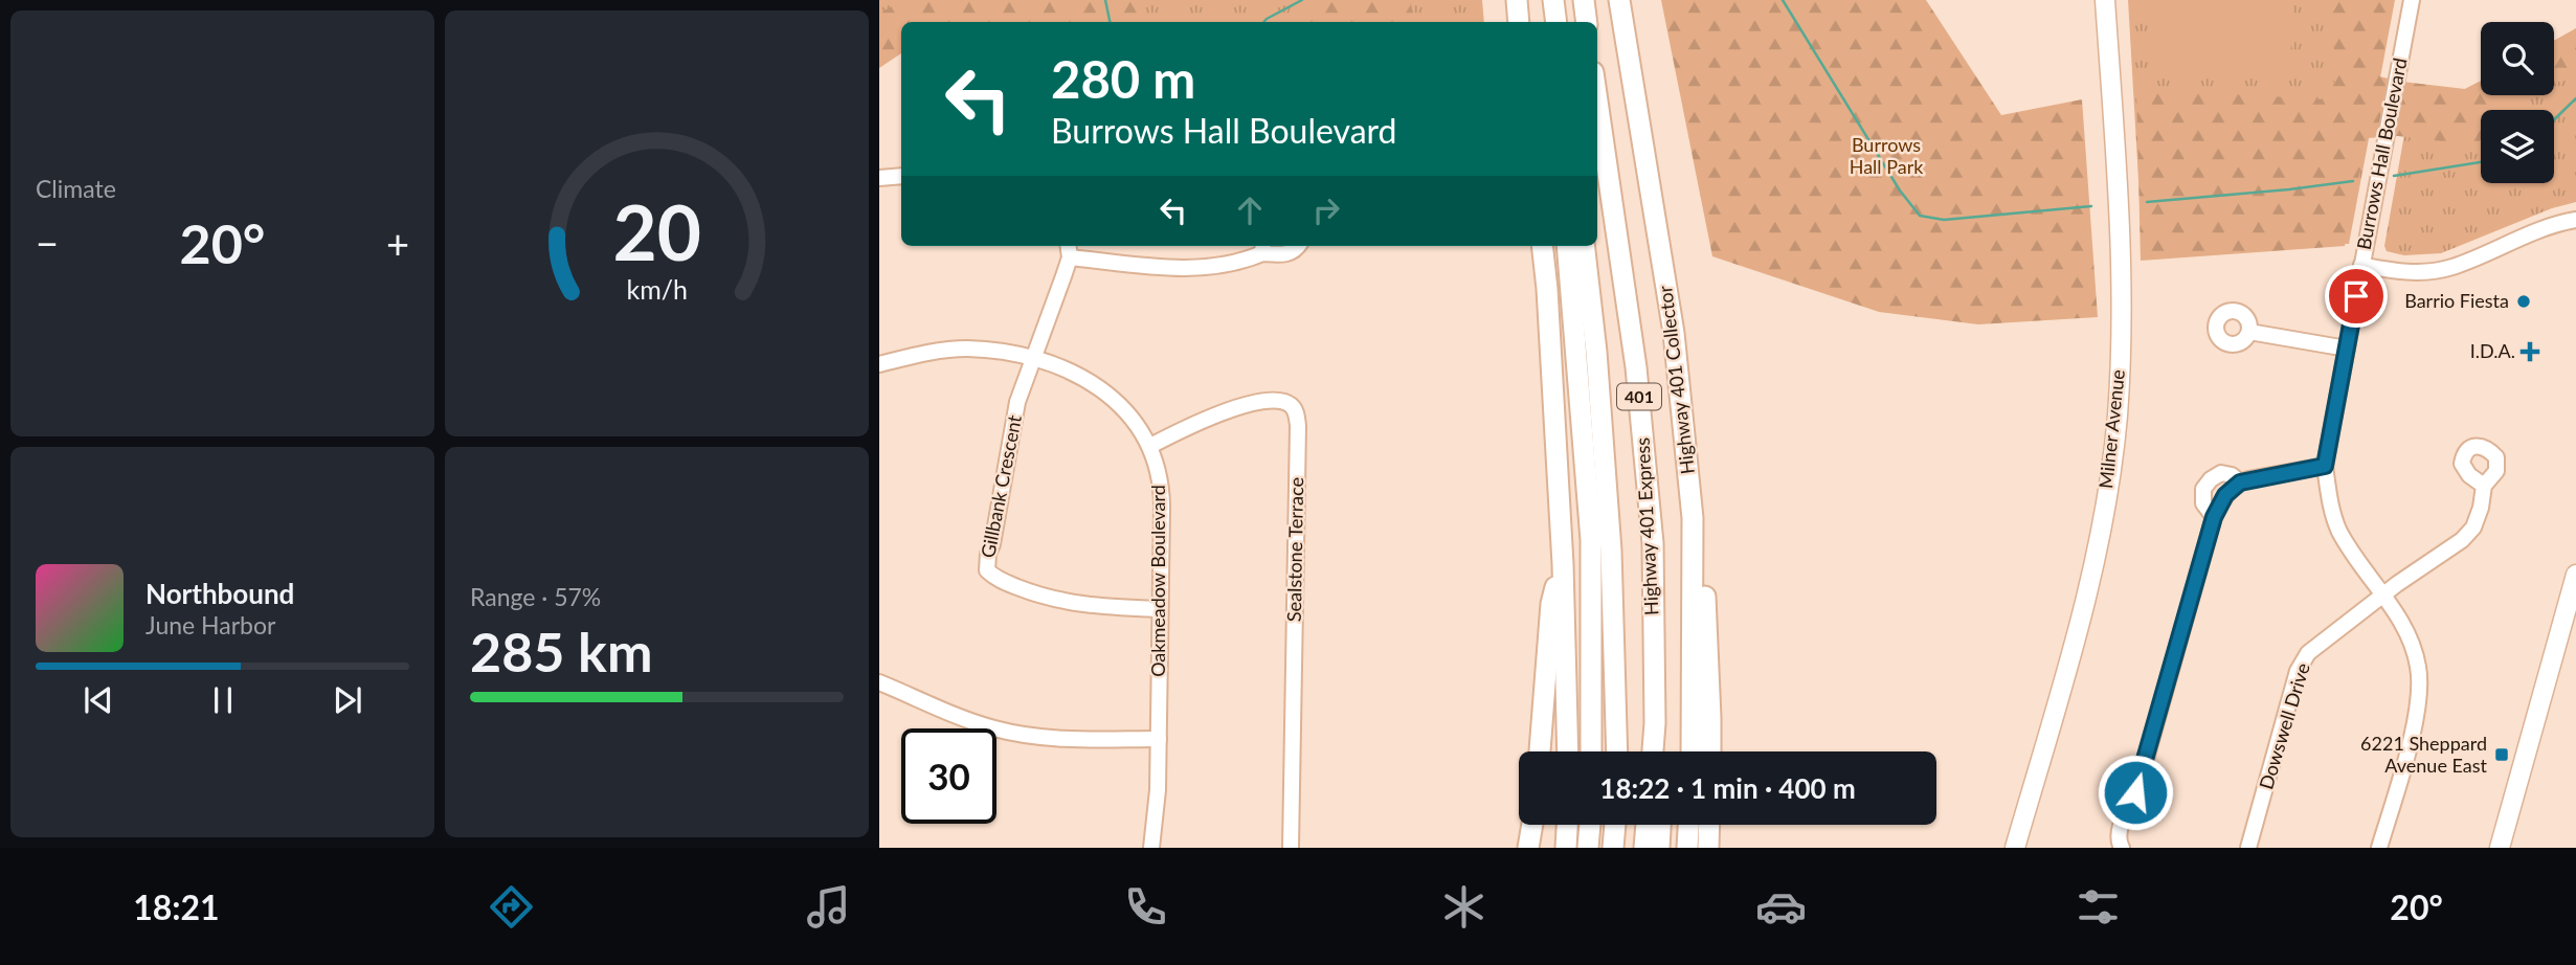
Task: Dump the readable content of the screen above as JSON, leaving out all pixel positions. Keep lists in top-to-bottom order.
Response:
{
  "streets": {
    "highway": ["Highway 401 Collector", "401", "Highway 401 Express"],
    "main road": ["Milner Avenue"],
    "street": [
      "Burrows Hall Boulevard",
      "Gillbank Crescent",
      "Sealstone Terrace",
      "Oakmeadow Boulevard",
      "Dowswell Drive"
    ]
  },
  "crossings": [
    ["Burrows Hall Boulevard", "Dowswell Drive"],
    ["Gillbank Crescent", "Oakmeadow Boulevard"],
    ["Sealstone Terrace", "Oakmeadow Boulevard"]
  ],
  "parks": ["Burrows Hall Park"],
  "places": {
    "other": ["Barrio Fiesta"],
    "health": ["I.D.A."],
    "transit": ["6221 Sheppard Avenue East"]
  },
  "page": {
    "tile": [
      "Climate",
      ["Range · 57%", "285 km"]
    ],
    "turn": ["280 m", "Burrows Hall Boulevard"],
    "heat": ["−", "20°", "+"],
    "song": ["Northbound", "June Harbor"],
    "limit": "30",
    "trip": "18:22 · 1 min · 400 m",
    "tabs": ["18:21", "20°"],
    "gauge": ["20", "km/h"]
  }
}
